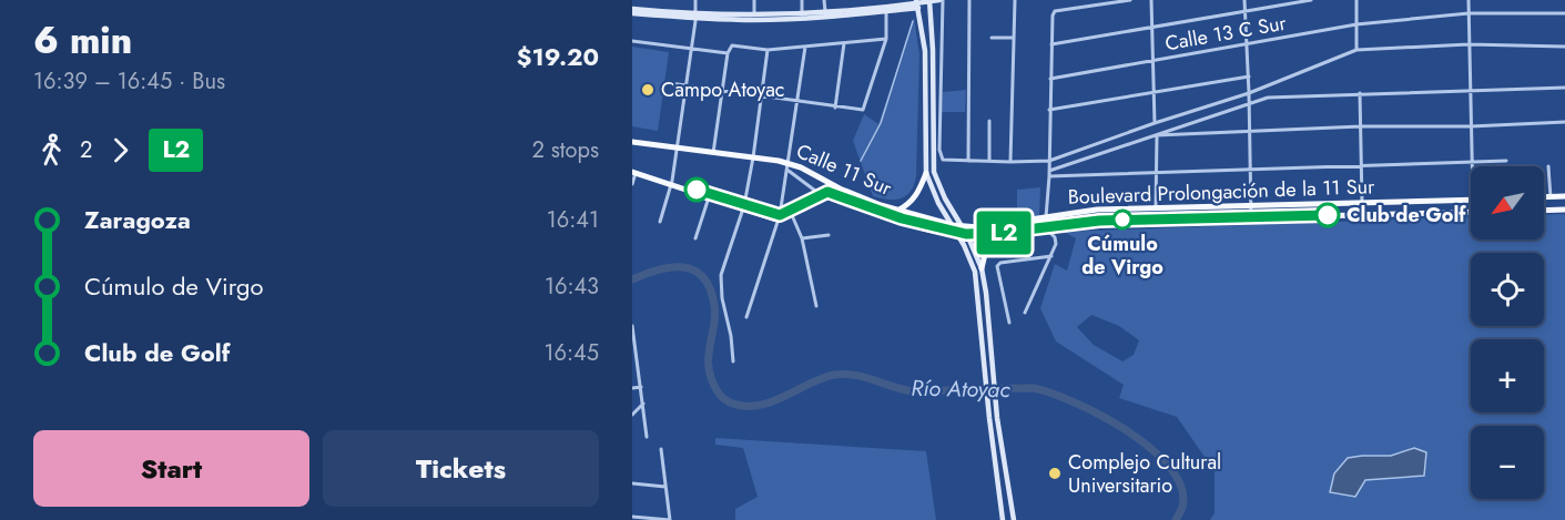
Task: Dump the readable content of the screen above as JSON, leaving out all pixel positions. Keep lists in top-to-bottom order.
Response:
{
  "streets": {
    "main road": ["Calle 11 Sur", "Boulevard Prolongación de la 11 Sur"],
    "street": ["Calle 13 C Sur"]
  },
  "crossings": [
    ["Calle 11 Sur", "Boulevard Prolongación de la 11 Sur"]
  ],
  "water": ["Río Atoyac"],
  "places": [
    "Campo Atoyac",
    "Club de Golf",
    "Cúmulo de Virgo",
    "Complejo Cultural Universitario"
  ],
  "lines": ["bus line L2"],
  "north": "bottom left",
  "page": {
    "heading": ["6 min", "16:39 – 16:45 · Bus", "$19.20"],
    "on_map": "L2",
    "legs": ["2", "L2", "2 stops"],
    "map_buttons": ["+", "−"],
    "list": [
      {
        "name": "Zaragoza",
        "value": "16:41"
      },
      {
        "name": "Cúmulo de Virgo",
        "value": "16:43"
      },
      {
        "name": "Club de Golf",
        "value": "16:45"
      }
    ],
    "buttons": ["Start", "Tickets"]
  }
}
